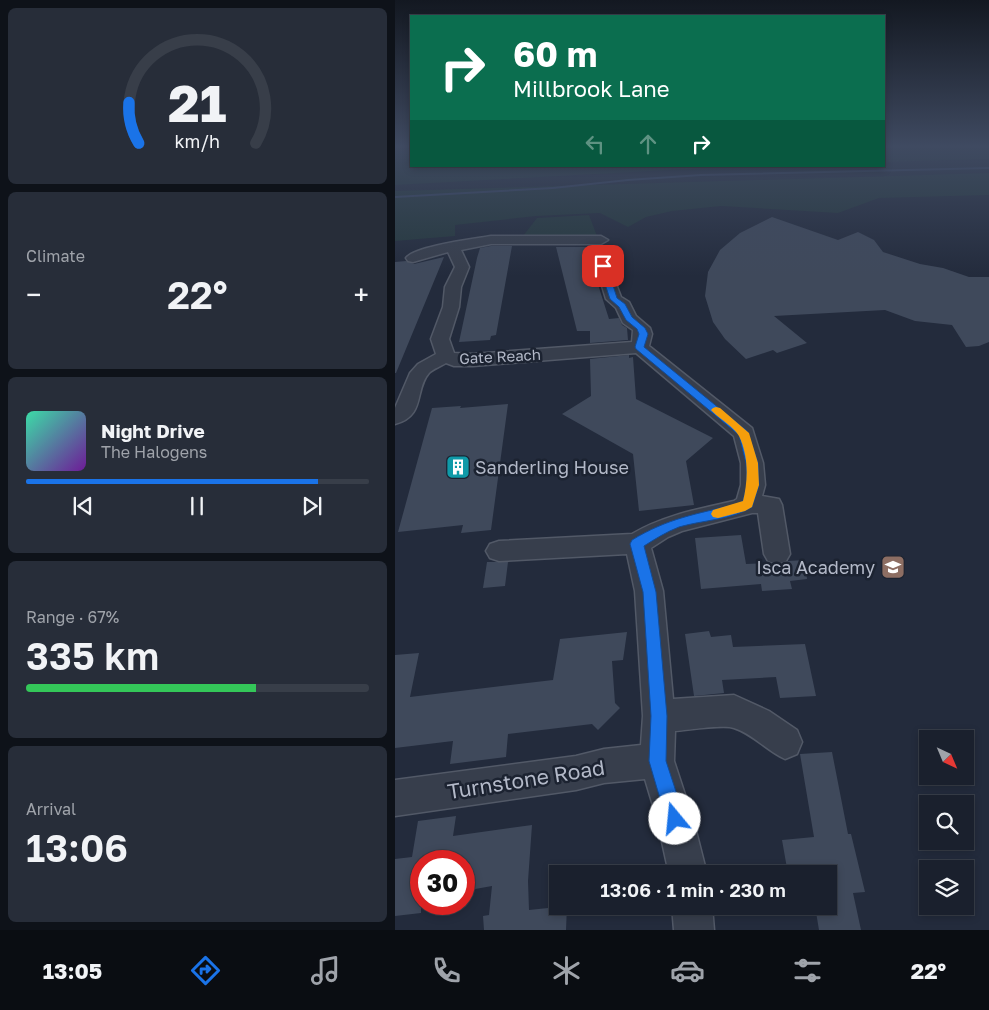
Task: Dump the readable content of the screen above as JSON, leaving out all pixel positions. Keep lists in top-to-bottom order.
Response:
{
  "streets": {
    "street": ["Gate Reach", "Turnstone Road"]
  },
  "places": {
    "building": ["Sanderling House"],
    "school or university": ["Isca Academy"]
  },
  "north": "bottom right",
  "page": {
    "turn": ["60 m", "Millbrook Lane"],
    "tile": [
      "Climate",
      ["Range · 67%", "335 km"],
      ["Arrival", "13:06"]
    ],
    "heat": ["−", "22°", "+"],
    "song": ["Night Drive", "The Halogens"],
    "limit": "30",
    "trip": "13:06 · 1 min · 230 m",
    "tabs": ["13:05", "22°"],
    "gauge": ["21", "km/h"]
  }
}
